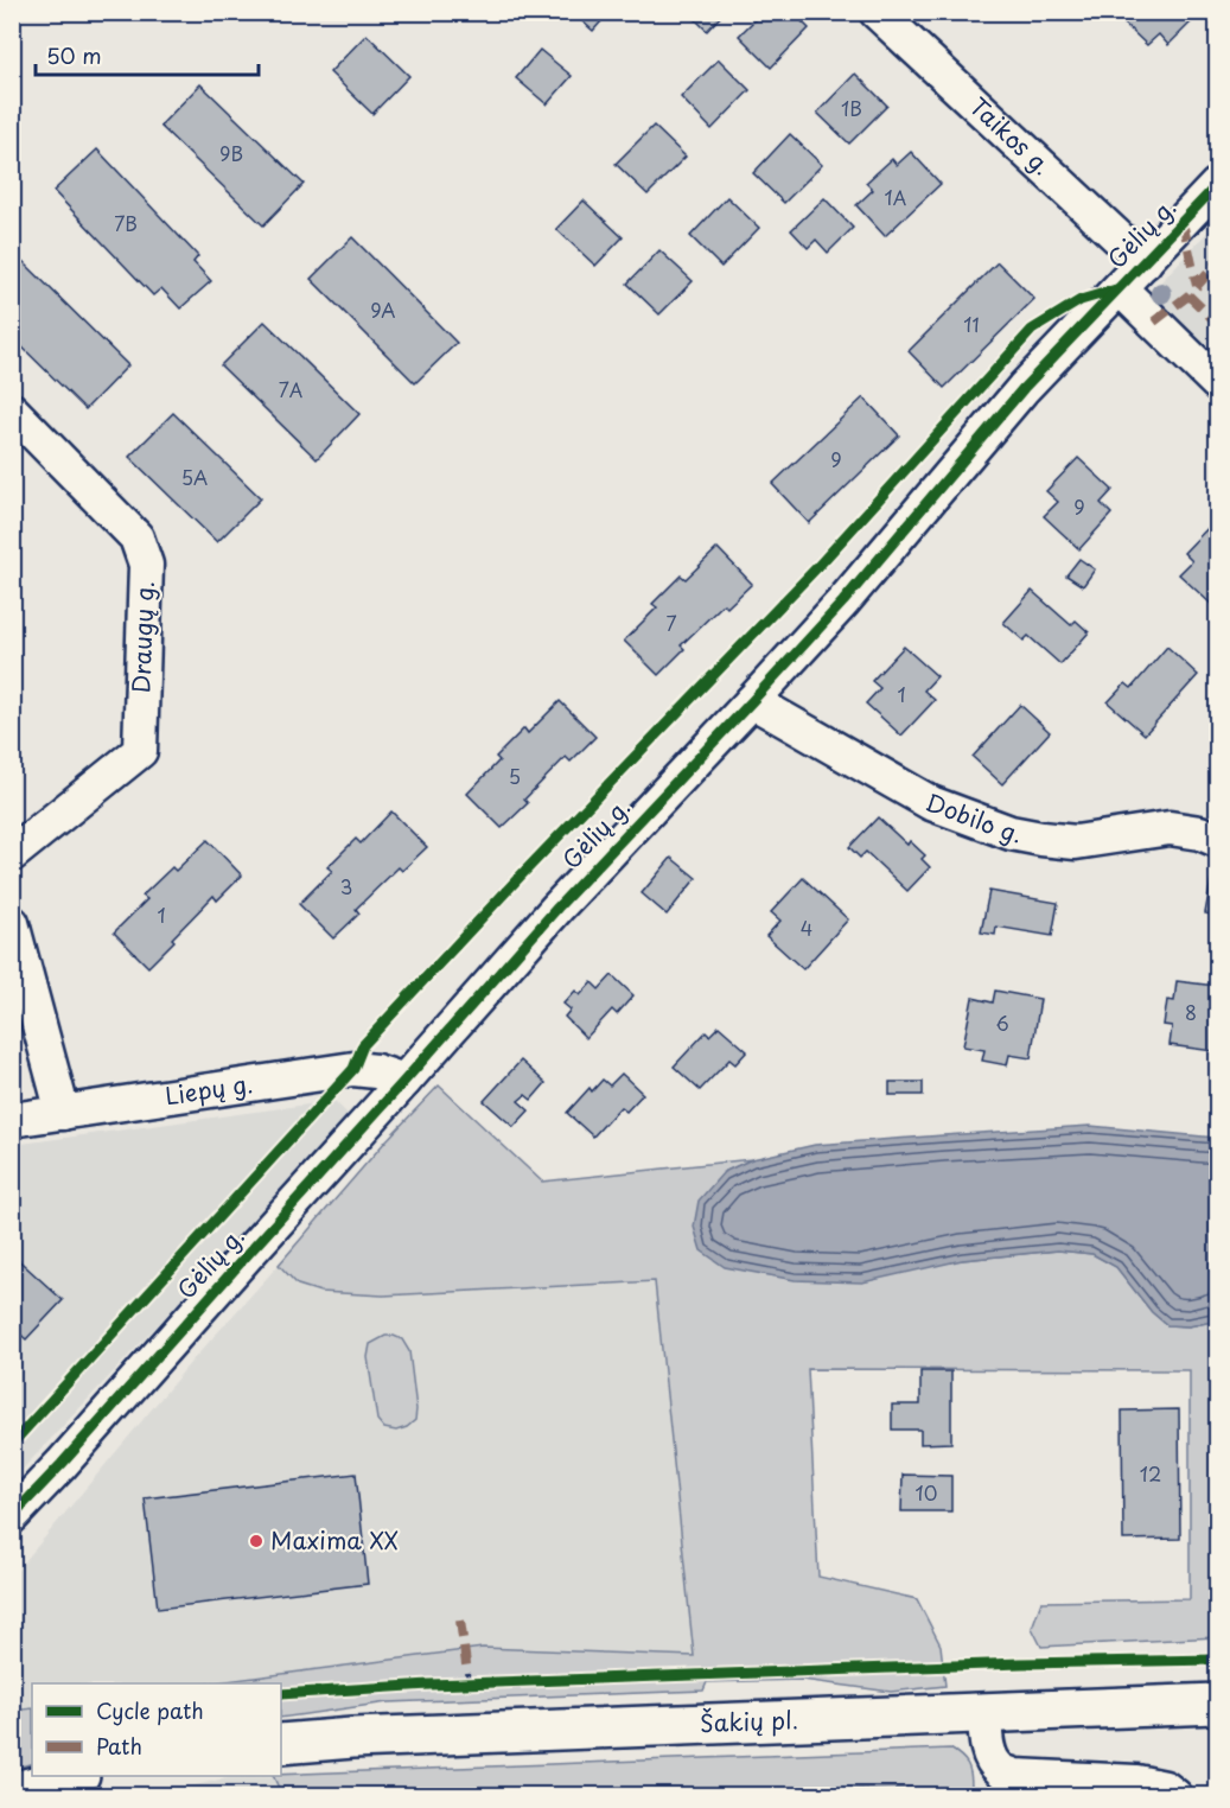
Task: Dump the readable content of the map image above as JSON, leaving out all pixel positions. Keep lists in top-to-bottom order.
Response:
{
  "streets": {
    "main road": ["Šakių pl."],
    "street": [
      "Taikos g.",
      "Gėlių g.",
      "Draugų g.",
      "Dobilo g.",
      "Liepų g."
    ]
  },
  "crossings": [
    ["Taikos g.", "Gėlių g."],
    ["Gėlių g.", "Dobilo g."],
    ["Gėlių g.", "Liepų g."]
  ],
  "places": ["Maxima XX"],
  "house_numbers": [
    "1B",
    "9B",
    "1A",
    "7B",
    "9A",
    "11",
    "7A",
    "9",
    "5A",
    "9",
    "7",
    "1",
    "5",
    "3",
    "1",
    "4",
    "8",
    "6",
    "12",
    "10"
  ],
  "legend": ["Cycle path", "Path"],
  "scale_bar": "50 m"
}
